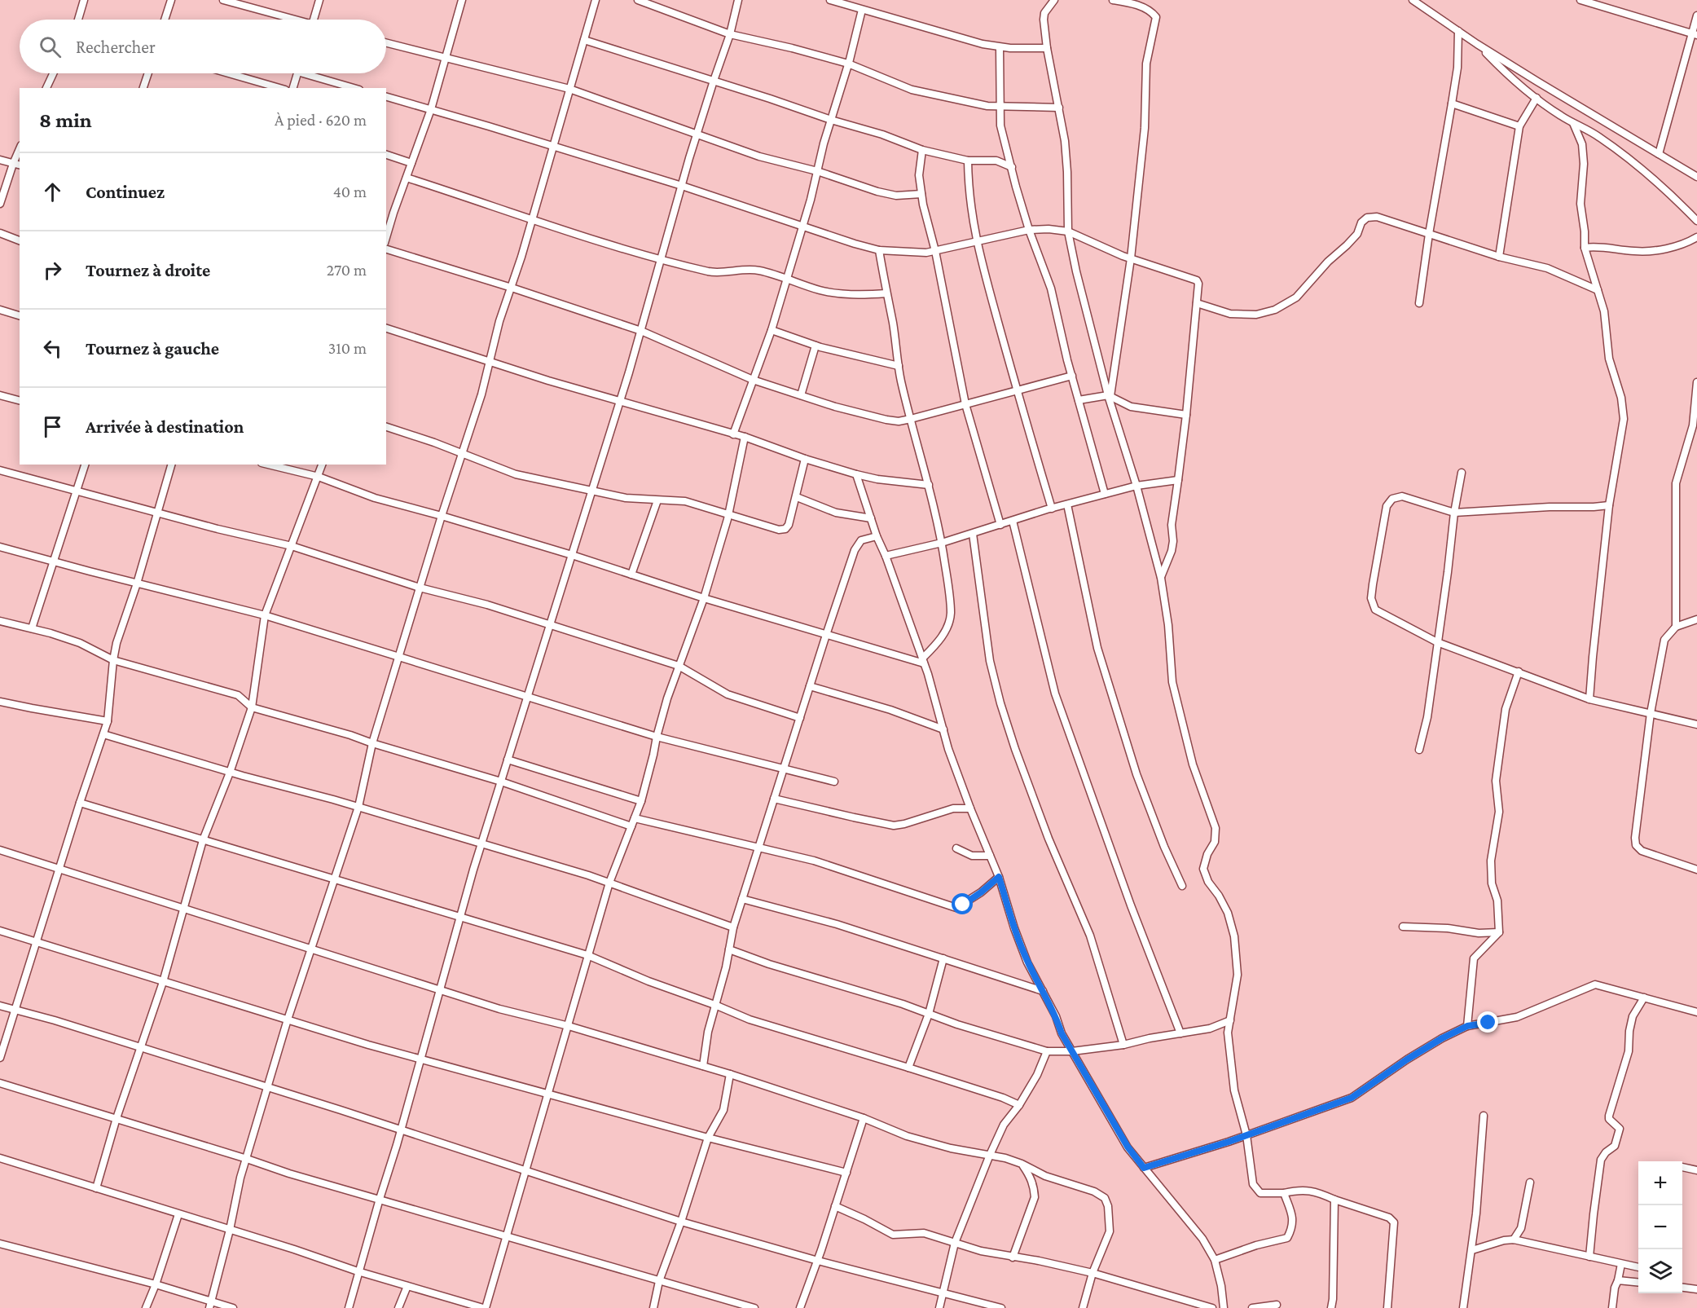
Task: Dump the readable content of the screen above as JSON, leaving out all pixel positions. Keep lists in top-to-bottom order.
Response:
{
  "page": {
    "search": "Rechercher",
    "heading": ["8 min", "À pied · 620 m"],
    "list": [
      ["Continuez", "40 m"],
      ["Tournez à droite", "270 m"],
      ["Tournez à gauche", "310 m"],
      "Arrivée à destination"
    ],
    "map_buttons": ["+", "−"]
  }
}
